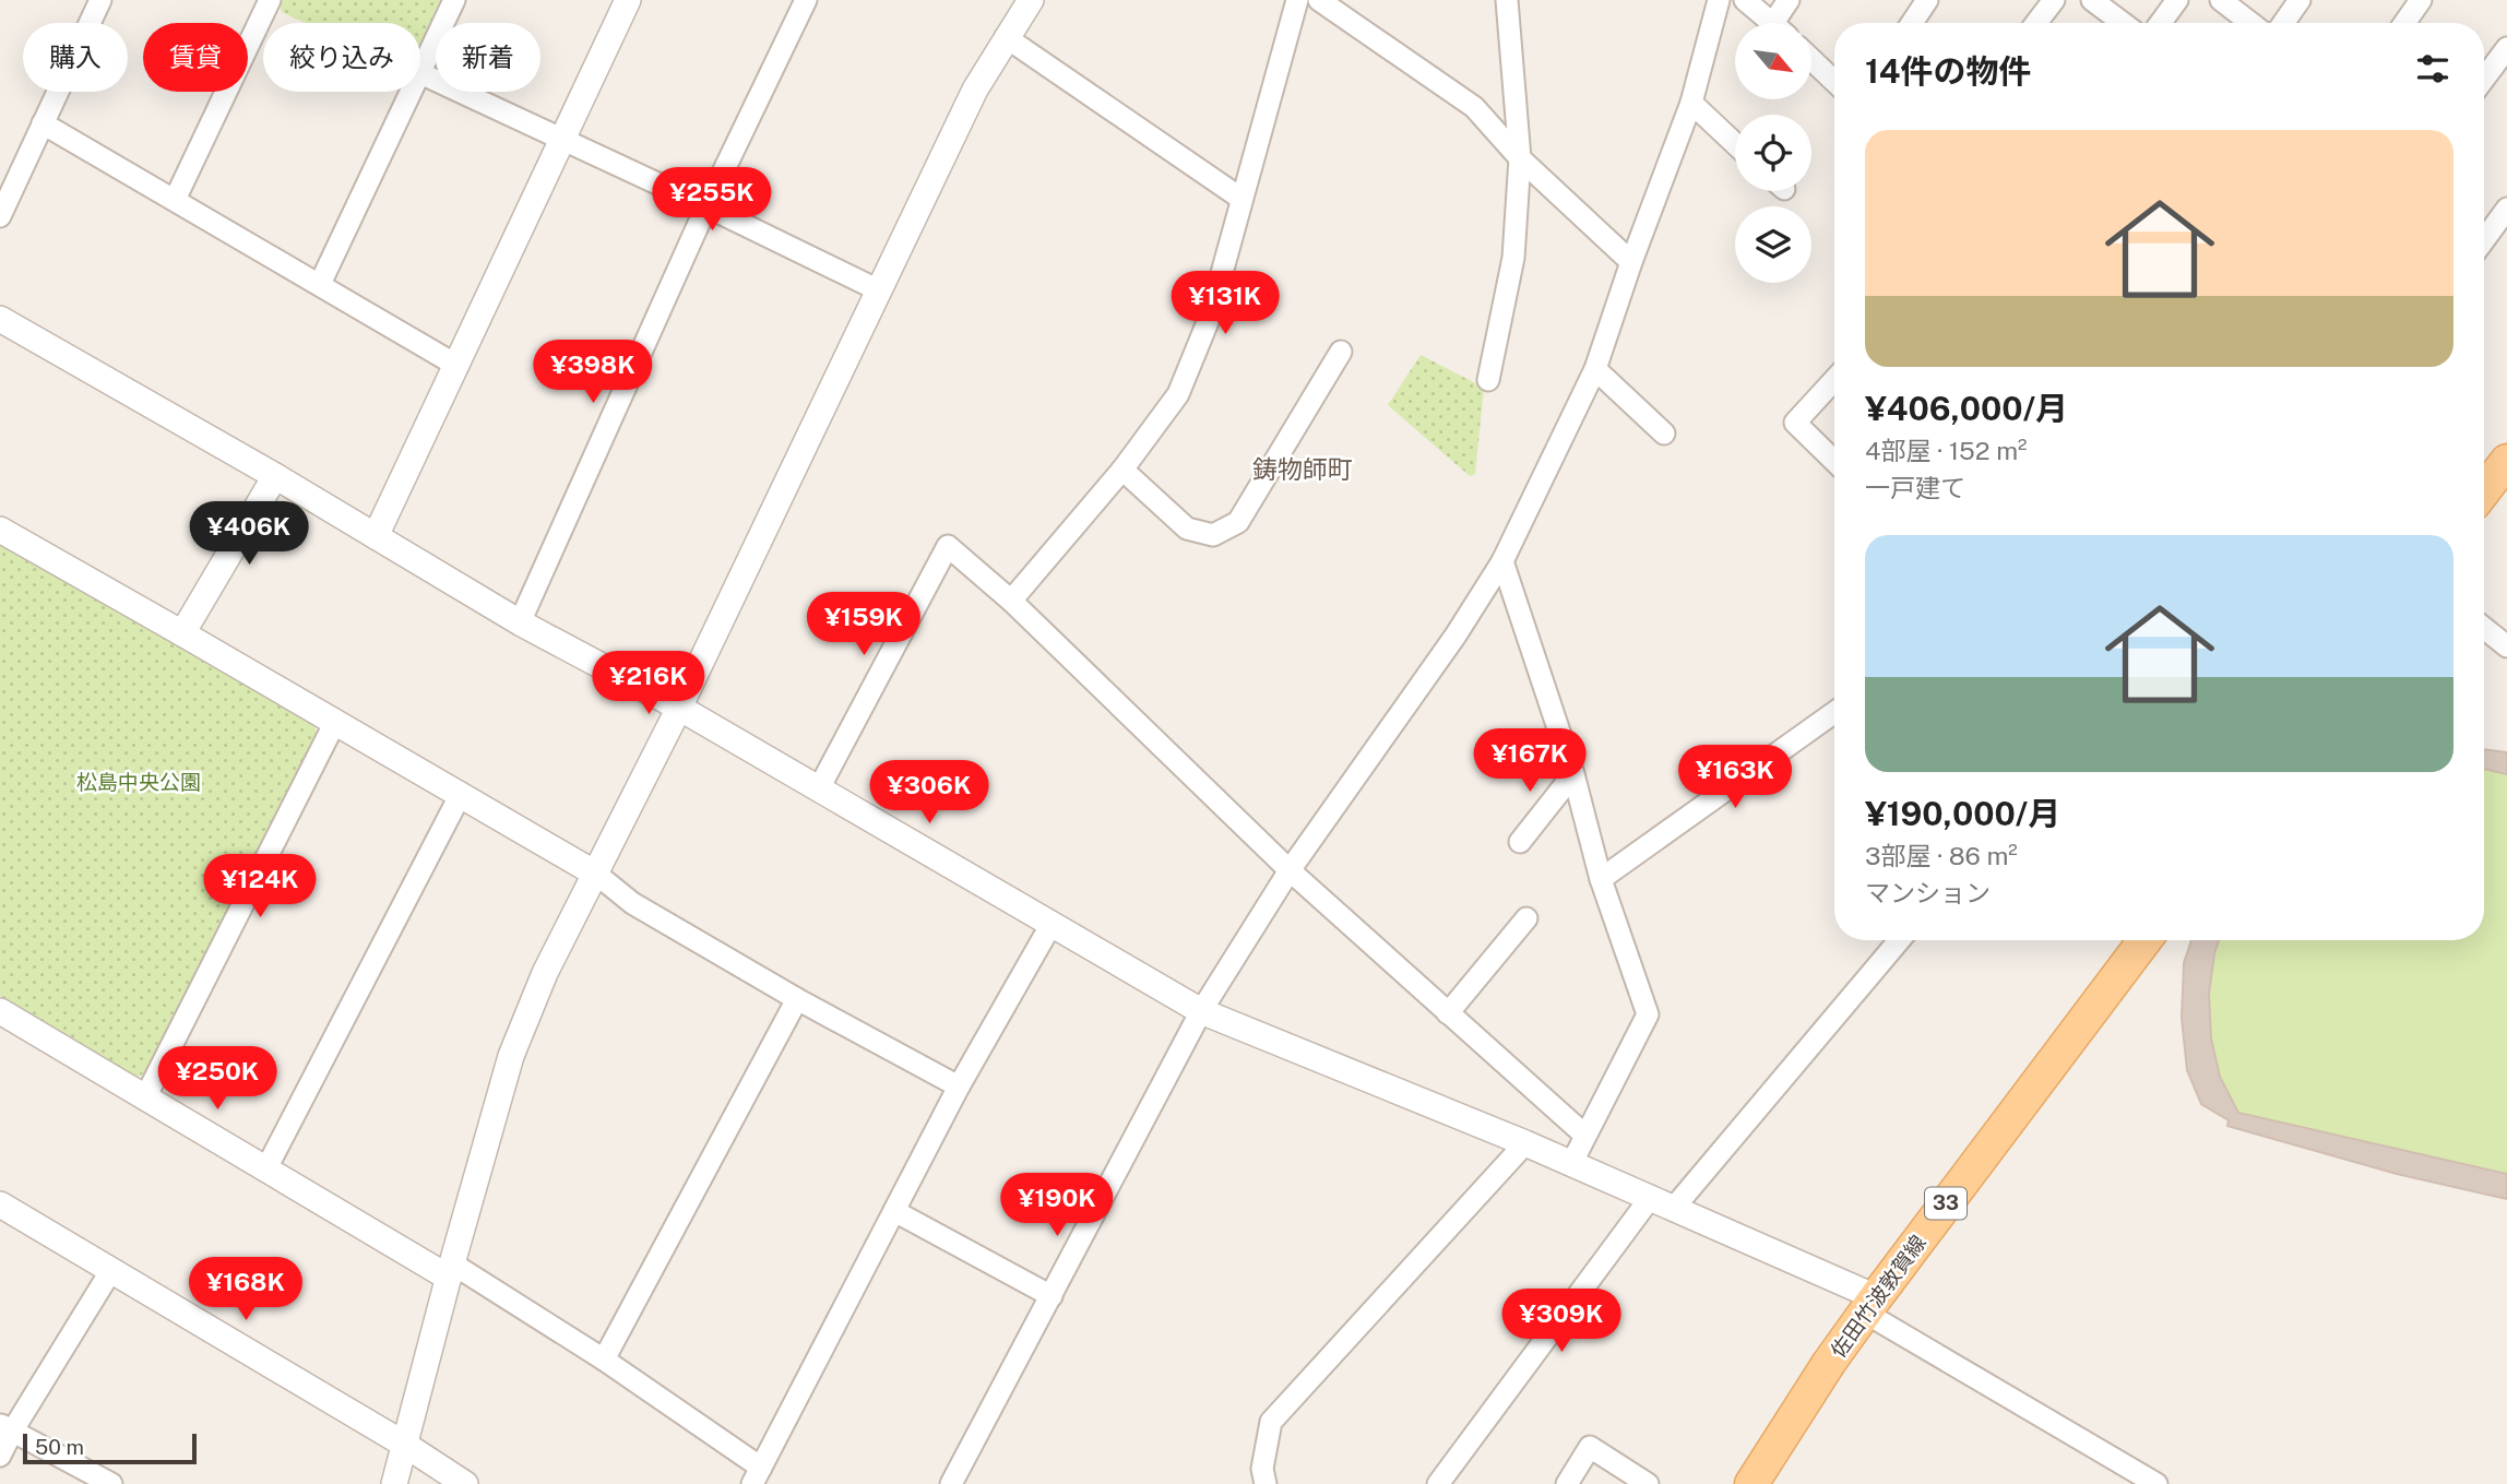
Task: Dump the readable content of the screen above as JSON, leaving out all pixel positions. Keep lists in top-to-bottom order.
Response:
{
  "streets": {
    "main road": ["33", "佐田竹波敦賀線"]
  },
  "districts": ["鋳物師町"],
  "parks": ["松島中央公園"],
  "scale_bar": "50 m",
  "north": "bottom right",
  "page": {
    "chip": [
      "購入",
      "賃貸",
      "絞り込み",
      "新着"
    ],
    "heading": "14件の物件",
    "list": [
      {
        "name": "¥406,000/月",
        "note": "4部屋 · 152 m² · 一戸建て"
      },
      {
        "name": "¥190,000/月",
        "note": "3部屋 · 86 m² · マンション"
      }
    ],
    "price": [
      "¥255K",
      "¥131K",
      "¥398K",
      "¥406K",
      "¥159K",
      "¥216K",
      "¥167K",
      "¥163K",
      "¥306K",
      "¥124K",
      "¥250K",
      "¥190K",
      "¥168K",
      "¥309K"
    ],
    "scale": "50 m"
  }
}
